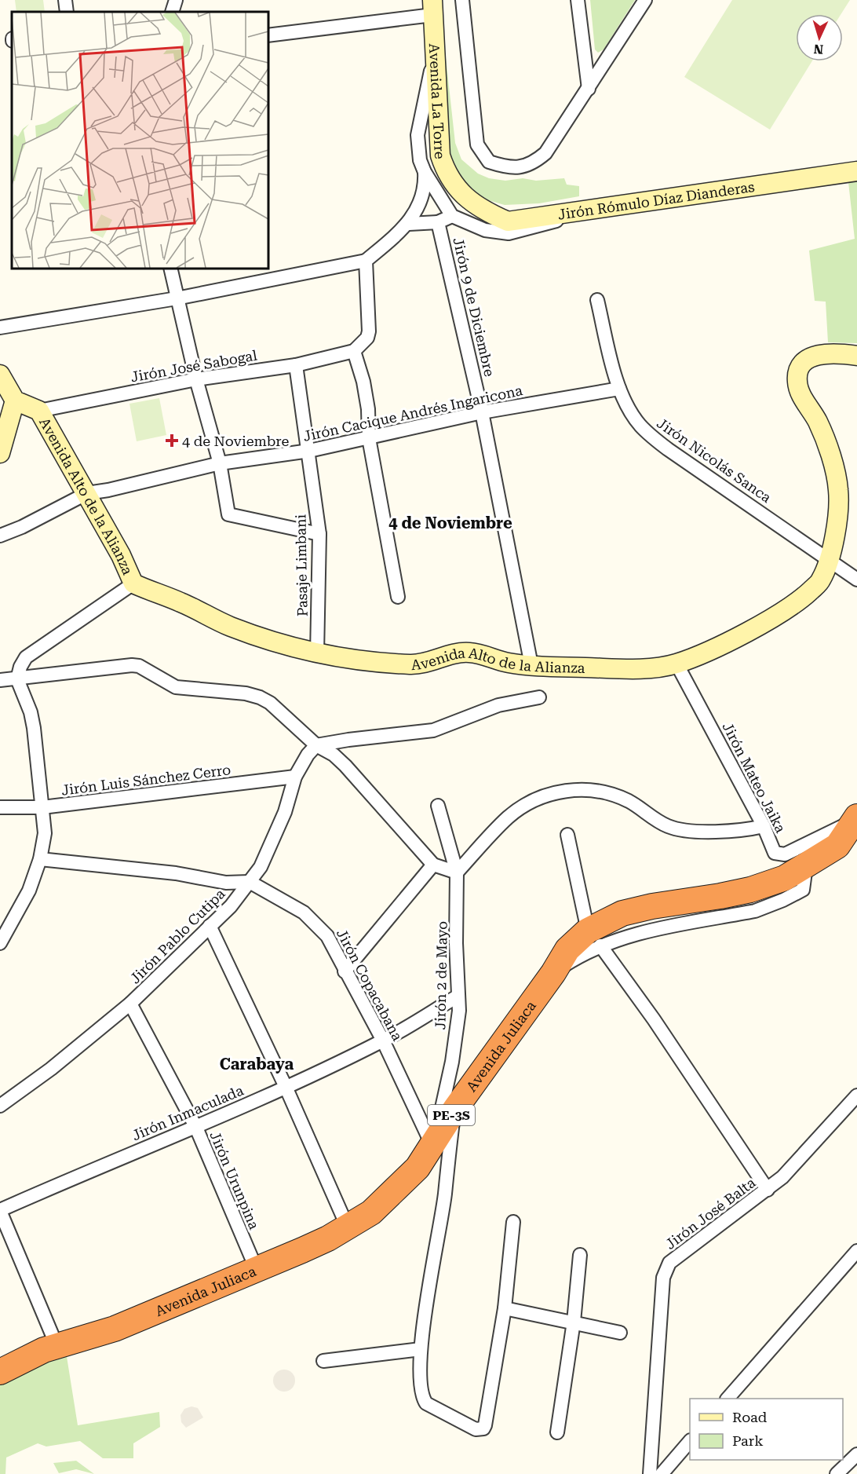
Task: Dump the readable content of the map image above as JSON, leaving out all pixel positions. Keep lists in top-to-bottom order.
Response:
{
  "streets": {
    "highway": ["Avenida Juliaca", "PE-3S"],
    "street": [
      "Avenida La Torre",
      "Jirón Rómulo Díaz Dianderas",
      "Jirón 9 de Diciembre",
      "Jirón José Sabogal",
      "Jirón Cacique Andrés Ingaricona",
      "Jirón Nicolás Sanca",
      "Avenida Alto de la Alianza",
      "Pasaje Limbani",
      "Jirón Mateo Jaika",
      "Jirón Luis Sánchez Cerro",
      "Jirón Pablo Cutipa",
      "Jirón 2 de Mayo",
      "Jirón Copacabana",
      "Jirón Inmaculada",
      "Jirón Urunpina",
      "Jirón José Balta"
    ]
  },
  "crossings": [
    ["Avenida La Torre", "Jirón Rómulo Díaz Dianderas"],
    ["Jirón 9 de Diciembre", "Jirón Cacique Andrés Ingaricona"],
    ["Jirón 9 de Diciembre", "Avenida Alto de la Alianza"],
    ["Jirón José Sabogal", "Avenida Alto de la Alianza"],
    ["Jirón José Sabogal", "Pasaje Limbani"],
    ["Jirón Cacique Andrés Ingaricona", "Jirón Nicolás Sanca"],
    ["Jirón Cacique Andrés Ingaricona", "Avenida Alto de la Alianza"],
    ["Jirón Cacique Andrés Ingaricona", "Pasaje Limbani"],
    ["Jirón Nicolás Sanca", "Avenida Alto de la Alianza"],
    ["Avenida Alto de la Alianza", "Pasaje Limbani"],
    ["Avenida Alto de la Alianza", "Jirón Mateo Jaika"],
    ["Jirón Mateo Jaika", "Avenida Juliaca"],
    ["Jirón Luis Sánchez Cerro", "Jirón Pablo Cutipa"],
    ["Jirón Pablo Cutipa", "Jirón Copacabana"],
    ["Jirón Pablo Cutipa", "Jirón Urunpina"],
    ["Jirón 2 de Mayo", "Jirón Copacabana"],
    ["Jirón 2 de Mayo", "Avenida Juliaca"],
    ["Jirón 2 de Mayo", "Jirón Inmaculada"],
    ["Jirón Copacabana", "Avenida Juliaca"],
    ["Jirón Copacabana", "Jirón Inmaculada"],
    ["Avenida Juliaca", "Jirón Urunpina"],
    ["Jirón Inmaculada", "Jirón Urunpina"]
  ],
  "districts": ["4 de Noviembre", "Carabaya"],
  "places": {
    "health": ["4 de Noviembre"]
  },
  "legend": ["Road", "Park"],
  "north": "bottom"
}
